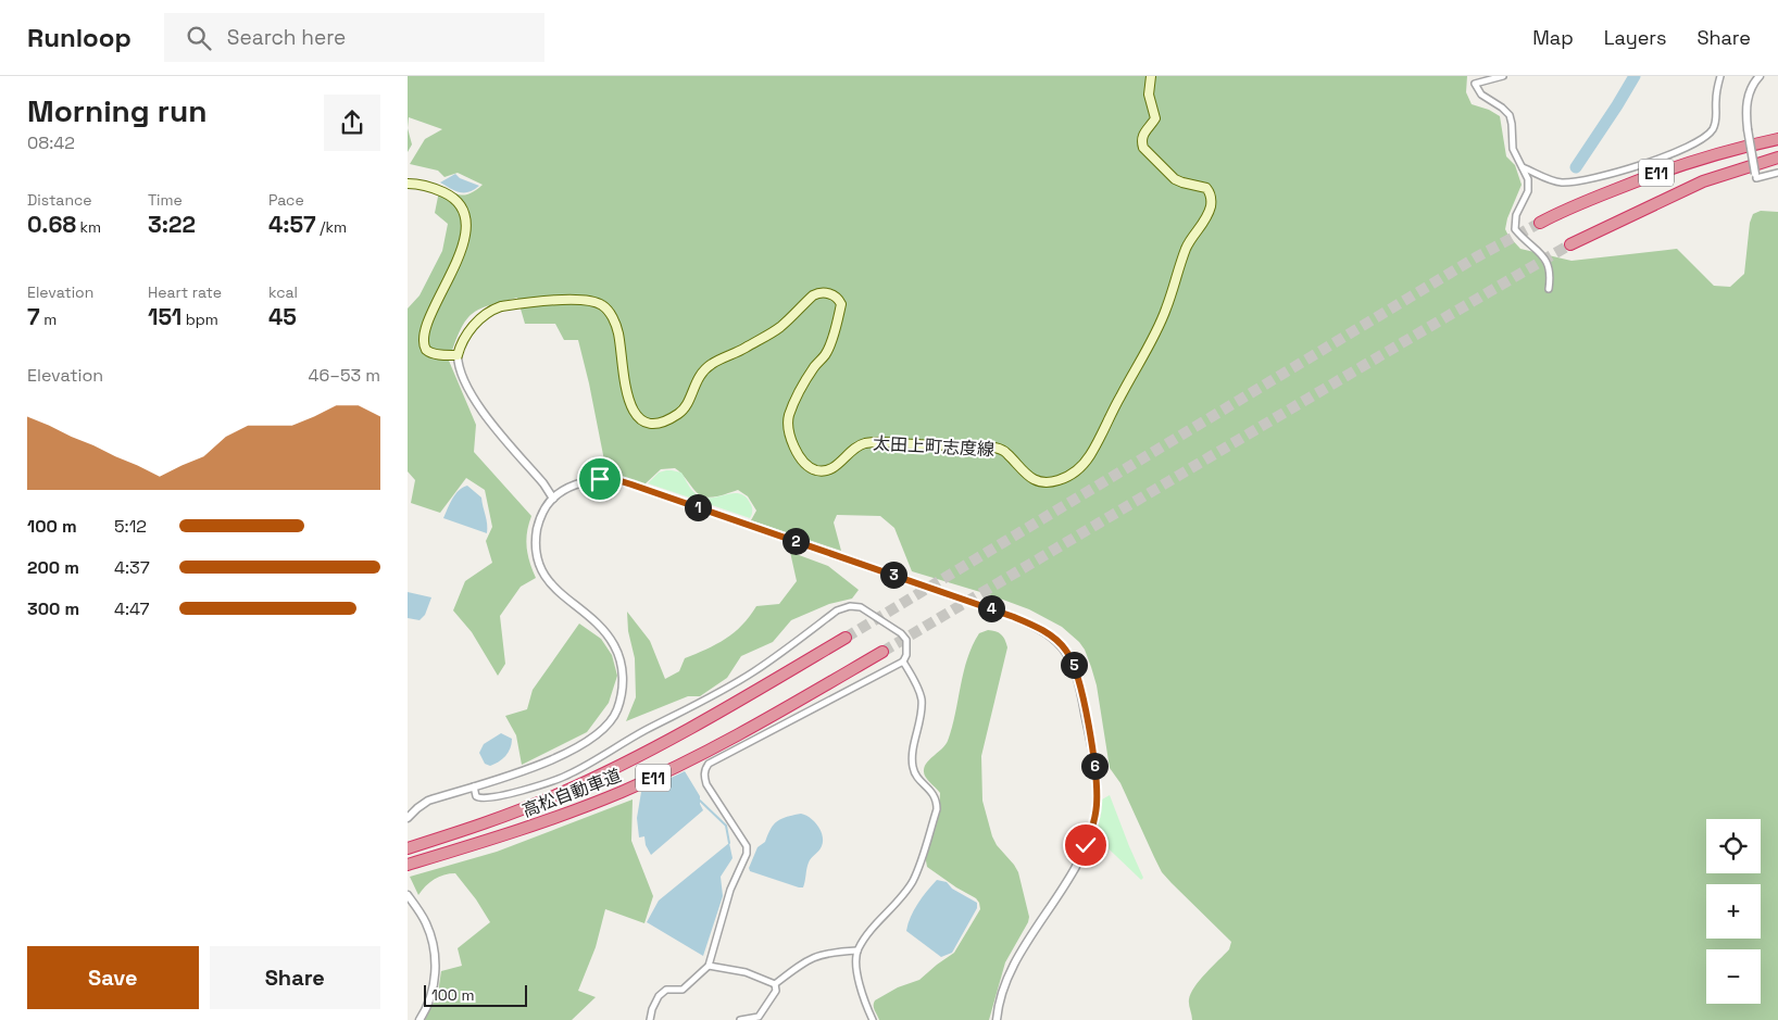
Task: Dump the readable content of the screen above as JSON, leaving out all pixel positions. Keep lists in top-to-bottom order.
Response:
{
  "streets": {
    "highway": ["E11", "高松自動車道"],
    "main road": ["太田上町志度線"]
  },
  "scale_bar": "100 m",
  "page": {
    "header": "Runloop",
    "search": "Search here",
    "nav": ["Map", "Layers", "Share"],
    "heading": ["Morning run", "08:42"],
    "stats": [
      ["Distance", "0.68 km"],
      ["Time", "3:22"],
      ["Pace", "4:57 /km"],
      ["Elevation", "7 m"],
      ["Heart rate", "151 bpm"],
      ["kcal", "45"]
    ],
    "chart": ["Elevation", "46–53 m"],
    "pins": [
      "1",
      "2",
      "3",
      "4",
      "5",
      "6"
    ],
    "list": [
      {
        "name": "100 m",
        "note": "5:12"
      },
      {
        "name": "200 m",
        "note": "4:37"
      },
      {
        "name": "300 m",
        "note": "4:47"
      }
    ],
    "map_buttons": ["+", "−"],
    "buttons": ["Save", "Share"],
    "scale": "100 m"
  }
}
